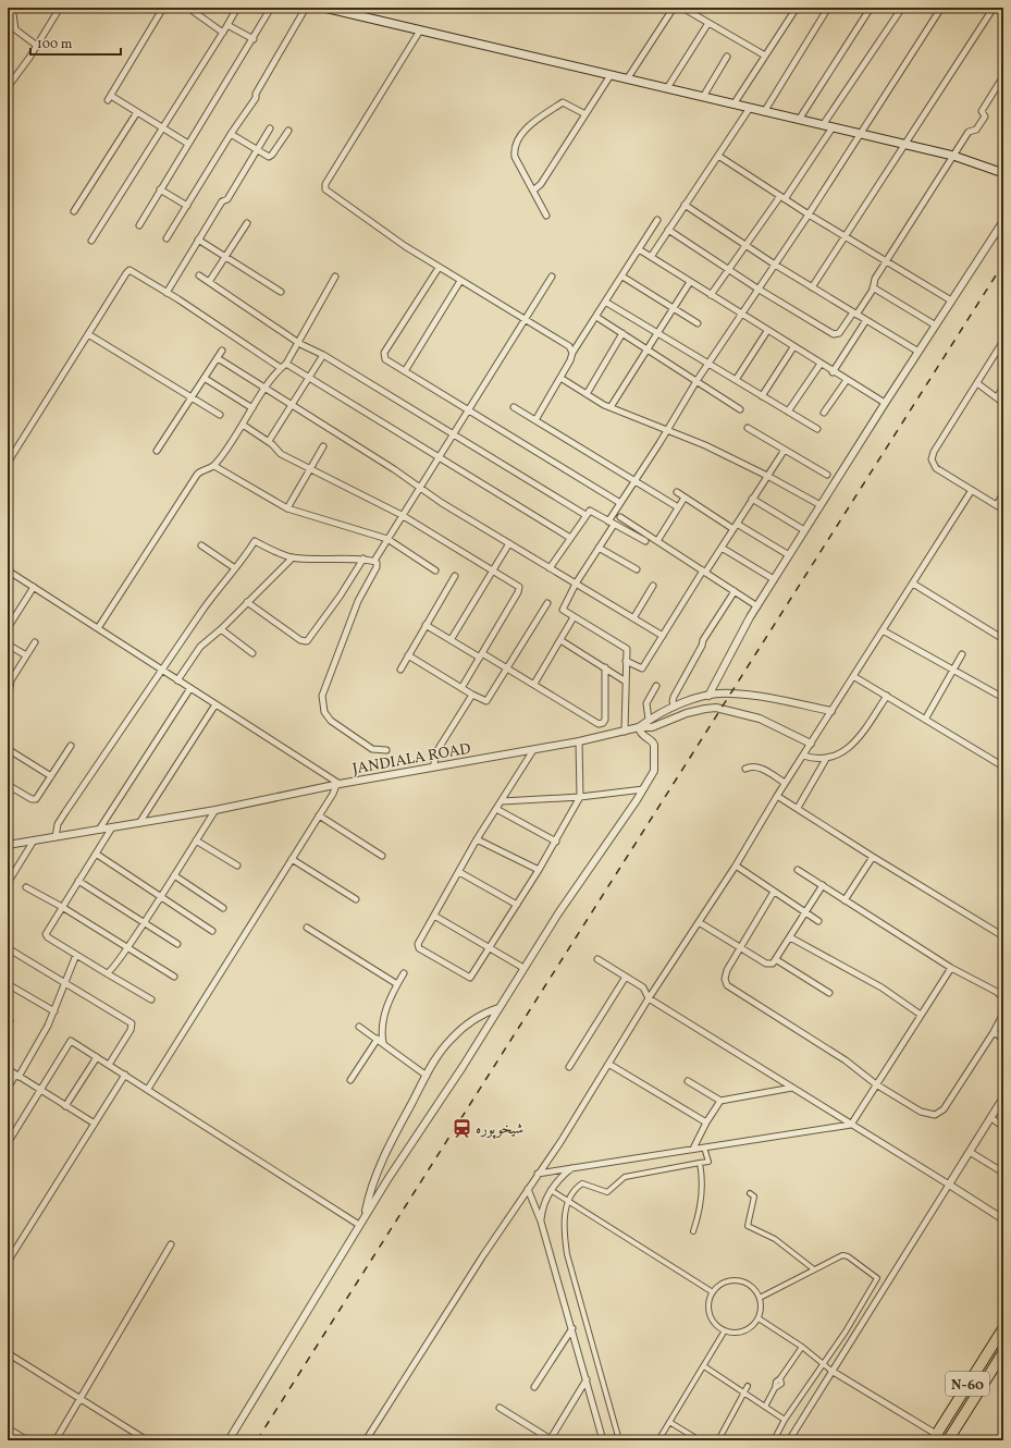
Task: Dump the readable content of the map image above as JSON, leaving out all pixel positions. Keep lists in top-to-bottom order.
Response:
{
  "streets": {
    "highway": ["N-60"],
    "street": ["JANDIALA ROAD"]
  },
  "places": {
    "station": ["شیخوپورہ"]
  },
  "scale_bar": "100 m"
}
